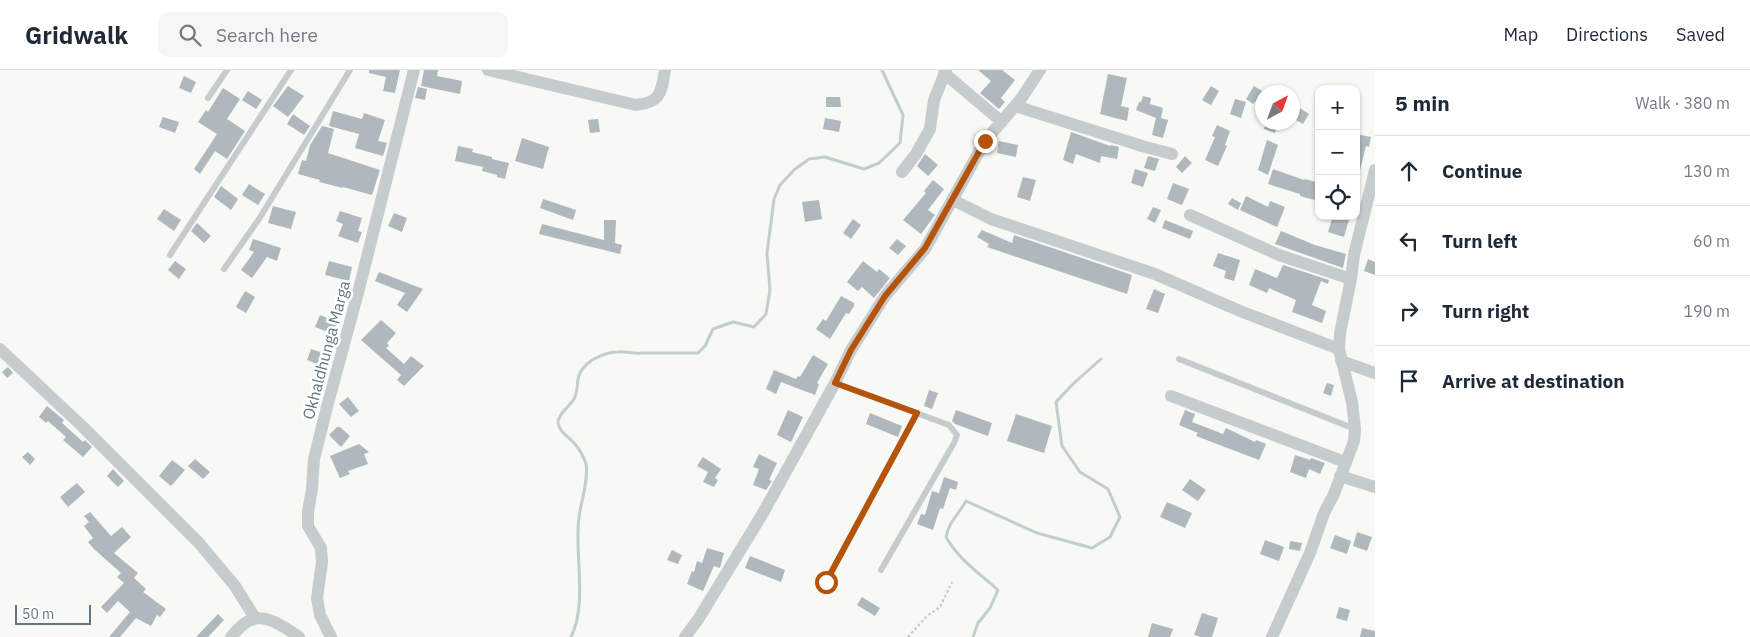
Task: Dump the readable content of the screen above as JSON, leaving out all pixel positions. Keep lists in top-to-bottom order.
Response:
{
  "streets": {
    "street": ["Okhaldhunga Marga"]
  },
  "scale_bar": "50 m",
  "north": "top right",
  "page": {
    "header": "Gridwalk",
    "search": "Search here",
    "nav": ["Map", "Directions", "Saved"],
    "heading": ["5 min", "Walk · 380 m"],
    "map_buttons": ["+", "−"],
    "list": [
      ["Continue", "130 m"],
      ["Turn left", "60 m"],
      ["Turn right", "190 m"],
      "Arrive at destination"
    ],
    "scale": "50 m"
  }
}
